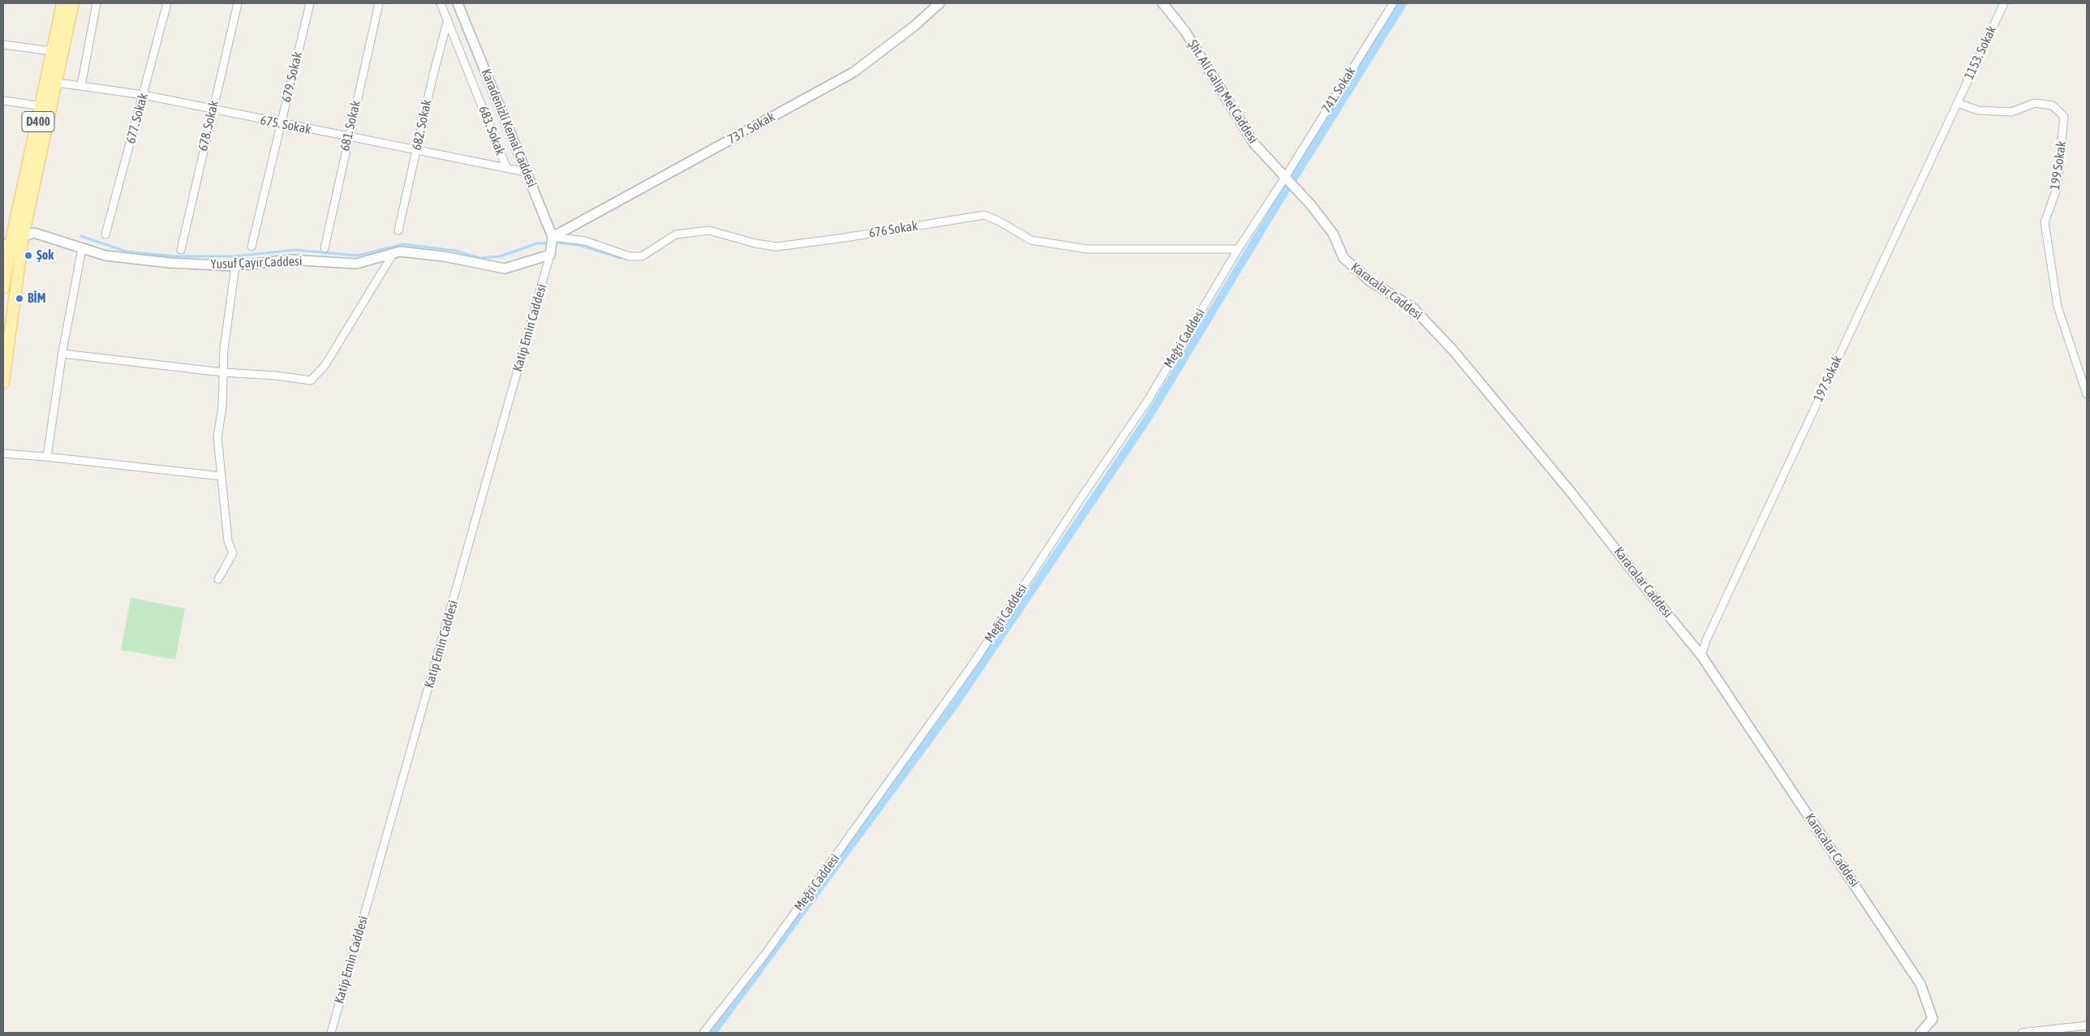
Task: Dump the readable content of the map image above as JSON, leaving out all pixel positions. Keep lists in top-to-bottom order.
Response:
{
  "streets": {
    "main road": ["D400"],
    "street": [
      "1153. Sokak",
      "679. Sokak",
      "741. Sokak",
      "Şht. Ali Galip Met Caddesi",
      "677. Sokak",
      "675. Sokak",
      "682. Sokak",
      "678. Sokak",
      "681. Sokak",
      "Karadenizli Kemal Caddesi",
      "737. Sokak",
      "683. Sokak",
      "199 Sokak",
      "676 Sokak",
      "Yusuf Çayır Caddesi",
      "Karacalar Caddesi",
      "Katip Emin Caddesi",
      "Meğri Caddesi",
      "197 Sokak"
    ]
  },
  "crossings": [
    ["1153. Sokak", "199 Sokak"],
    ["1153. Sokak", "197 Sokak"],
    ["679. Sokak", "675. Sokak"],
    ["741. Sokak", "Şht. Ali Galip Met Caddesi"],
    ["741. Sokak", "Karacalar Caddesi"],
    ["741. Sokak", "Meğri Caddesi"],
    ["Şht. Ali Galip Met Caddesi", "Karacalar Caddesi"],
    ["Şht. Ali Galip Met Caddesi", "Meğri Caddesi"],
    ["677. Sokak", "675. Sokak"],
    ["D400", "675. Sokak"],
    ["D400", "Yusuf Çayır Caddesi"],
    ["675. Sokak", "682. Sokak"],
    ["675. Sokak", "678. Sokak"],
    ["675. Sokak", "681. Sokak"],
    ["675. Sokak", "Karadenizli Kemal Caddesi"],
    ["675. Sokak", "683. Sokak"],
    ["682. Sokak", "683. Sokak"],
    ["Karadenizli Kemal Caddesi", "737. Sokak"],
    ["Karadenizli Kemal Caddesi", "676 Sokak"],
    ["Karadenizli Kemal Caddesi", "Yusuf Çayır Caddesi"],
    ["Karadenizli Kemal Caddesi", "Katip Emin Caddesi"],
    ["737. Sokak", "676 Sokak"],
    ["737. Sokak", "Yusuf Çayır Caddesi"],
    ["737. Sokak", "Katip Emin Caddesi"],
    ["199 Sokak", "197 Sokak"],
    ["676 Sokak", "Yusuf Çayır Caddesi"],
    ["676 Sokak", "Katip Emin Caddesi"],
    ["676 Sokak", "Meğri Caddesi"],
    ["Yusuf Çayır Caddesi", "Katip Emin Caddesi"],
    ["Karacalar Caddesi", "Meğri Caddesi"],
    ["Karacalar Caddesi", "197 Sokak"]
  ],
  "places": ["Şok", "BİM"]
}
